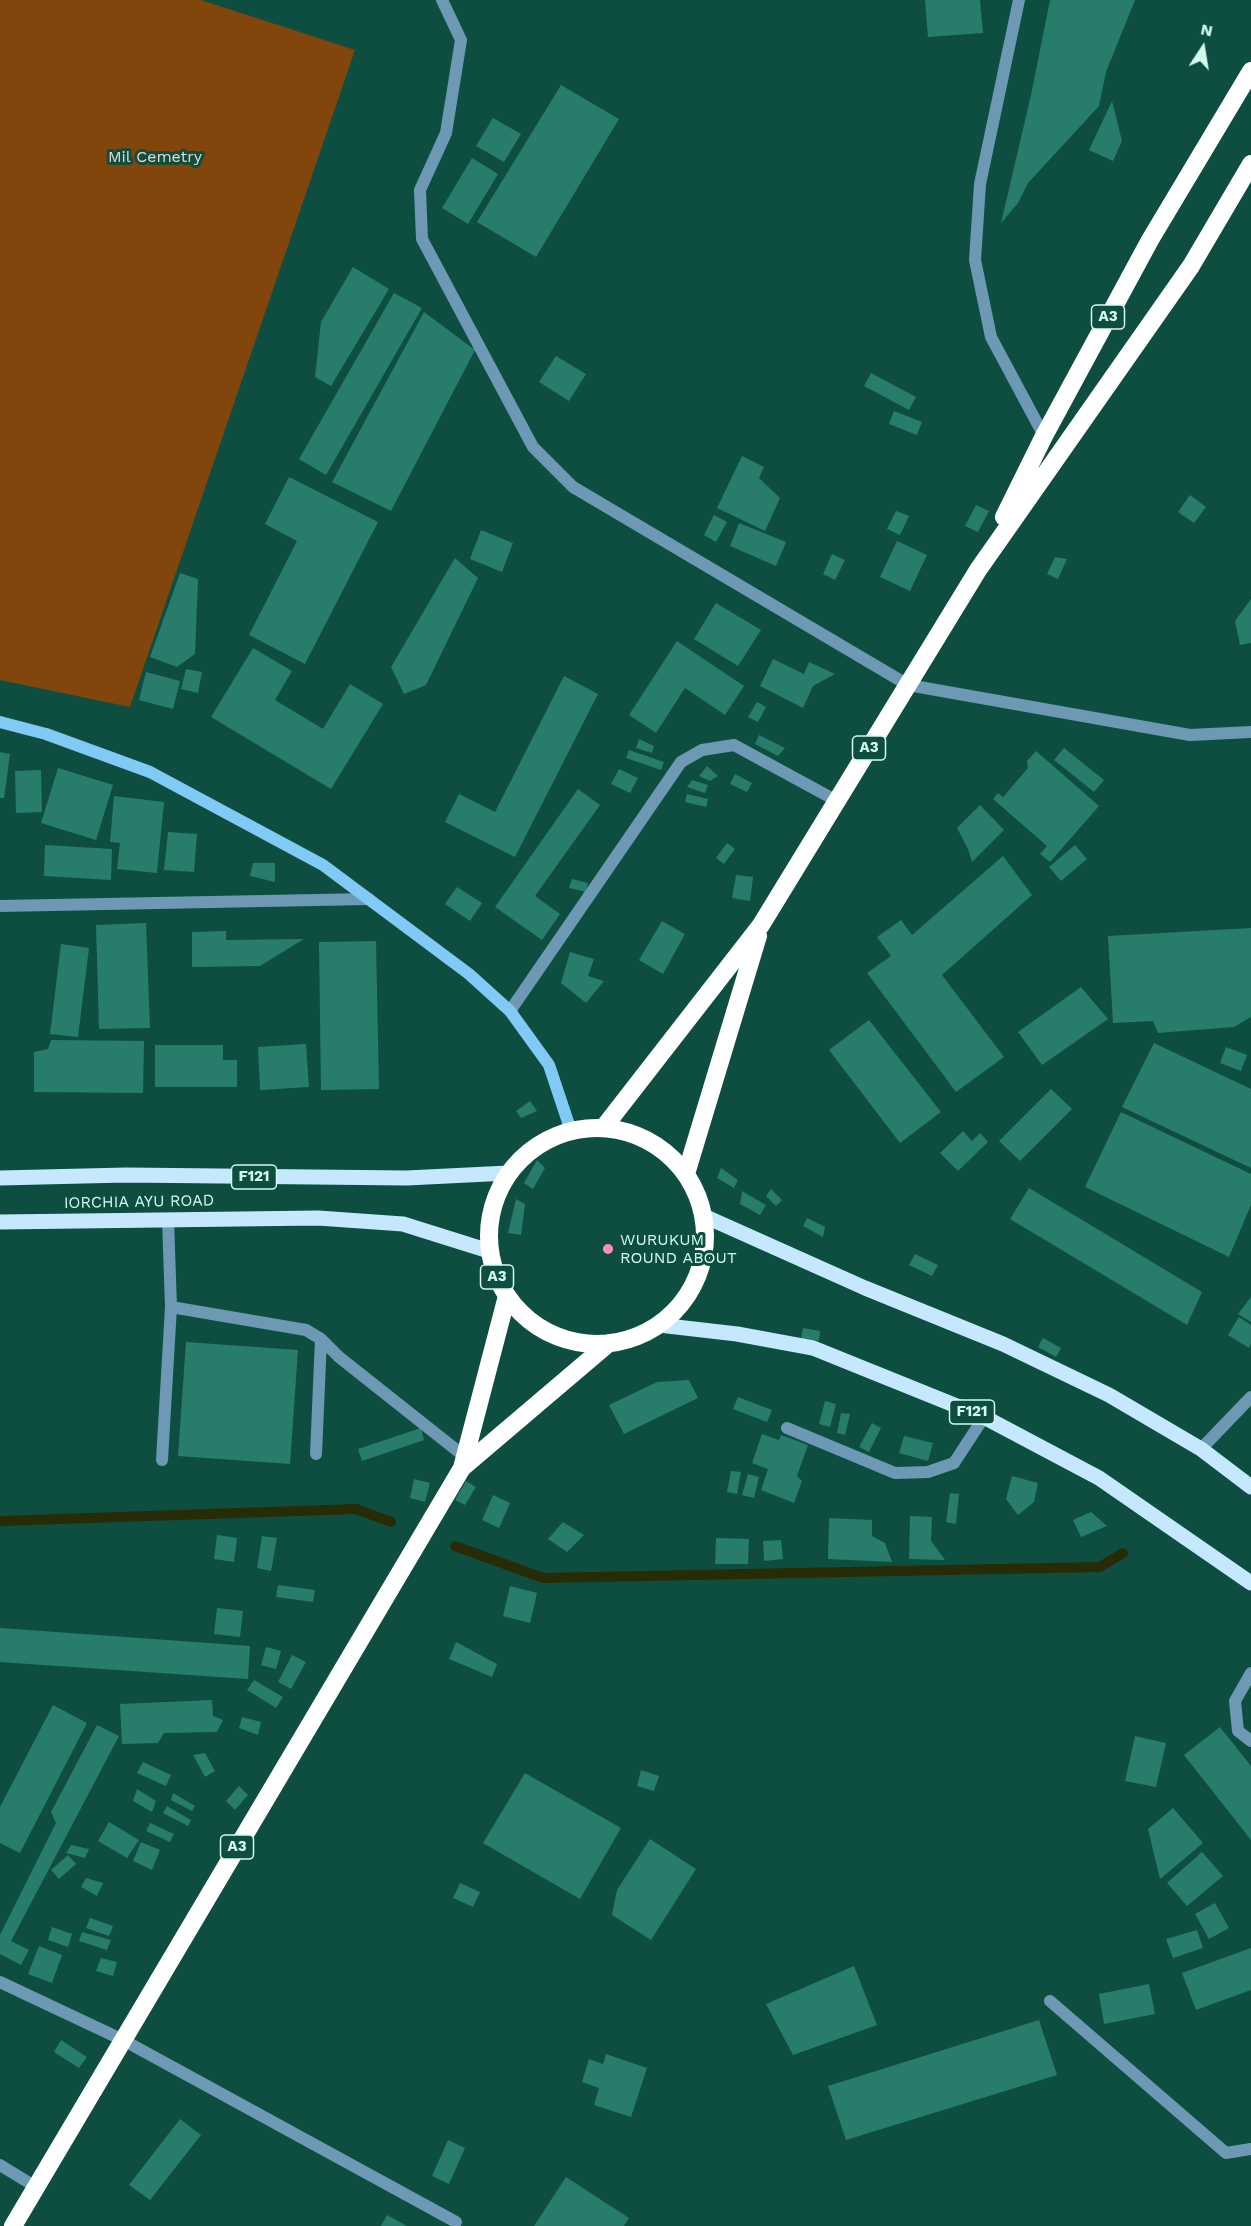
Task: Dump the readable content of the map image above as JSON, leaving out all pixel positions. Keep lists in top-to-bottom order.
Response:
{
  "streets": {
    "highway": ["A3"],
    "main road": ["F121", "IORCHIA AYU ROAD"]
  },
  "crossings": [
    ["A3", "F121"],
    ["A3", "IORCHIA AYU ROAD"]
  ],
  "parks": ["Mil Cemetry"],
  "places": ["WURUKUM ROUND ABOUT"],
  "north": "top"
}
